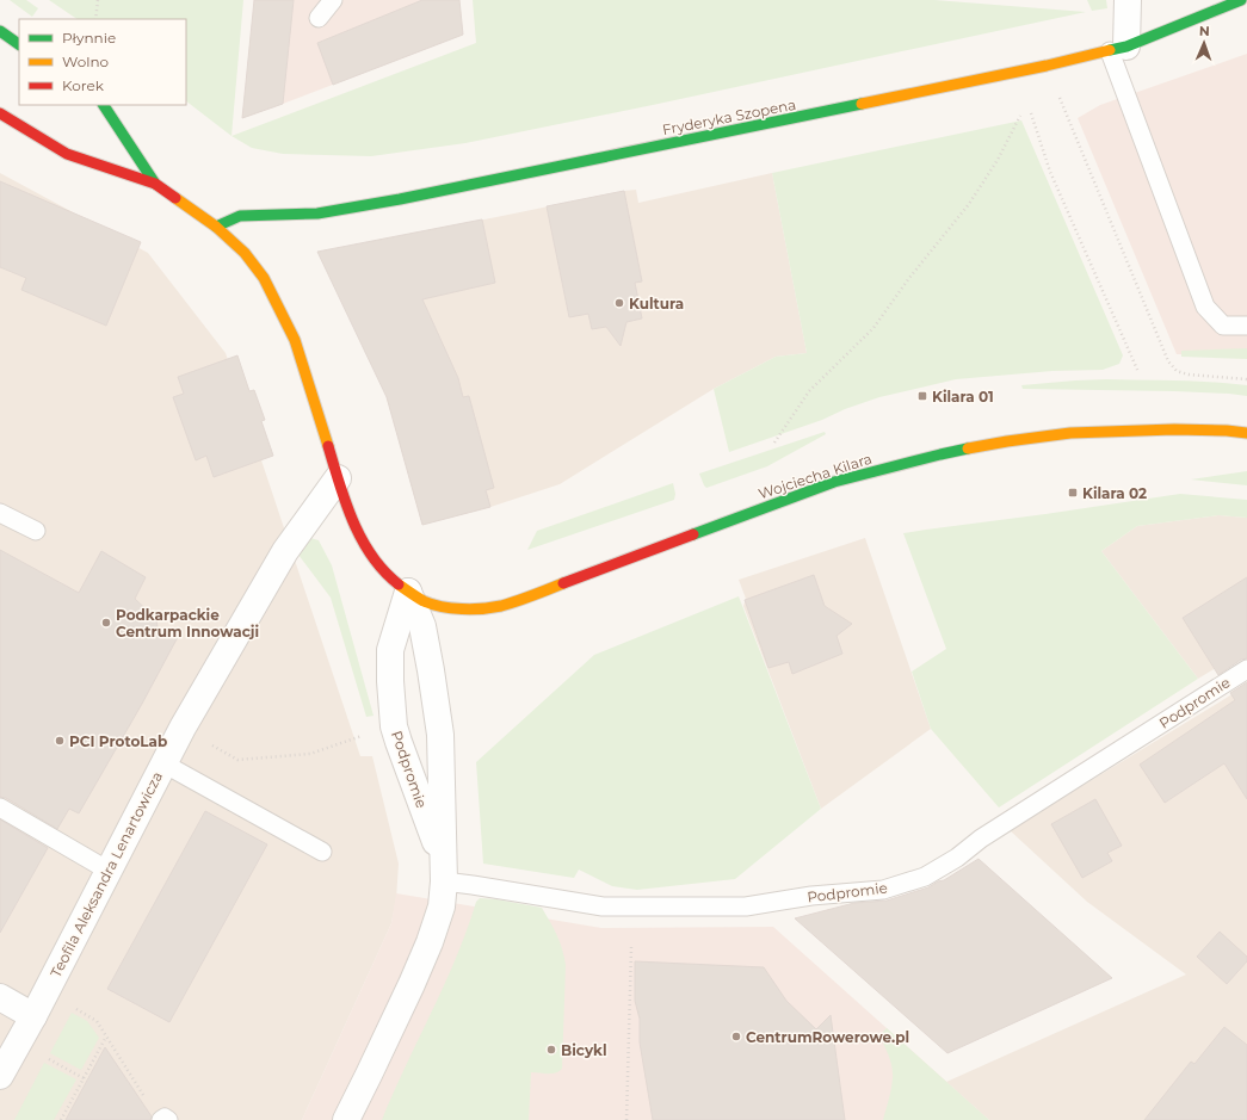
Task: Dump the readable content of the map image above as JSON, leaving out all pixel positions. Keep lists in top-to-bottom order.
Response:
{
  "streets": {
    "main road": ["Fryderyka Szopena", "Wojciecha Kilara", "Podpromie"],
    "street": ["Teofila Aleksandra Lenartowicza"]
  },
  "crossings": [
    ["Wojciecha Kilara", "Podpromie"],
    ["Podpromie", "Teofila Aleksandra Lenartowicza"]
  ],
  "places": {
    "other": [
      "Kultura",
      "Podkarpackie Centrum Innowacji",
      "PCI ProtoLab",
      "CentrumRowerowe.pl",
      "Bicykl"
    ],
    "transit": ["Kilara 01", "Kilara 02"]
  },
  "legend": ["Płynnie", "Wolno", "Korek"],
  "north": "top"
}
